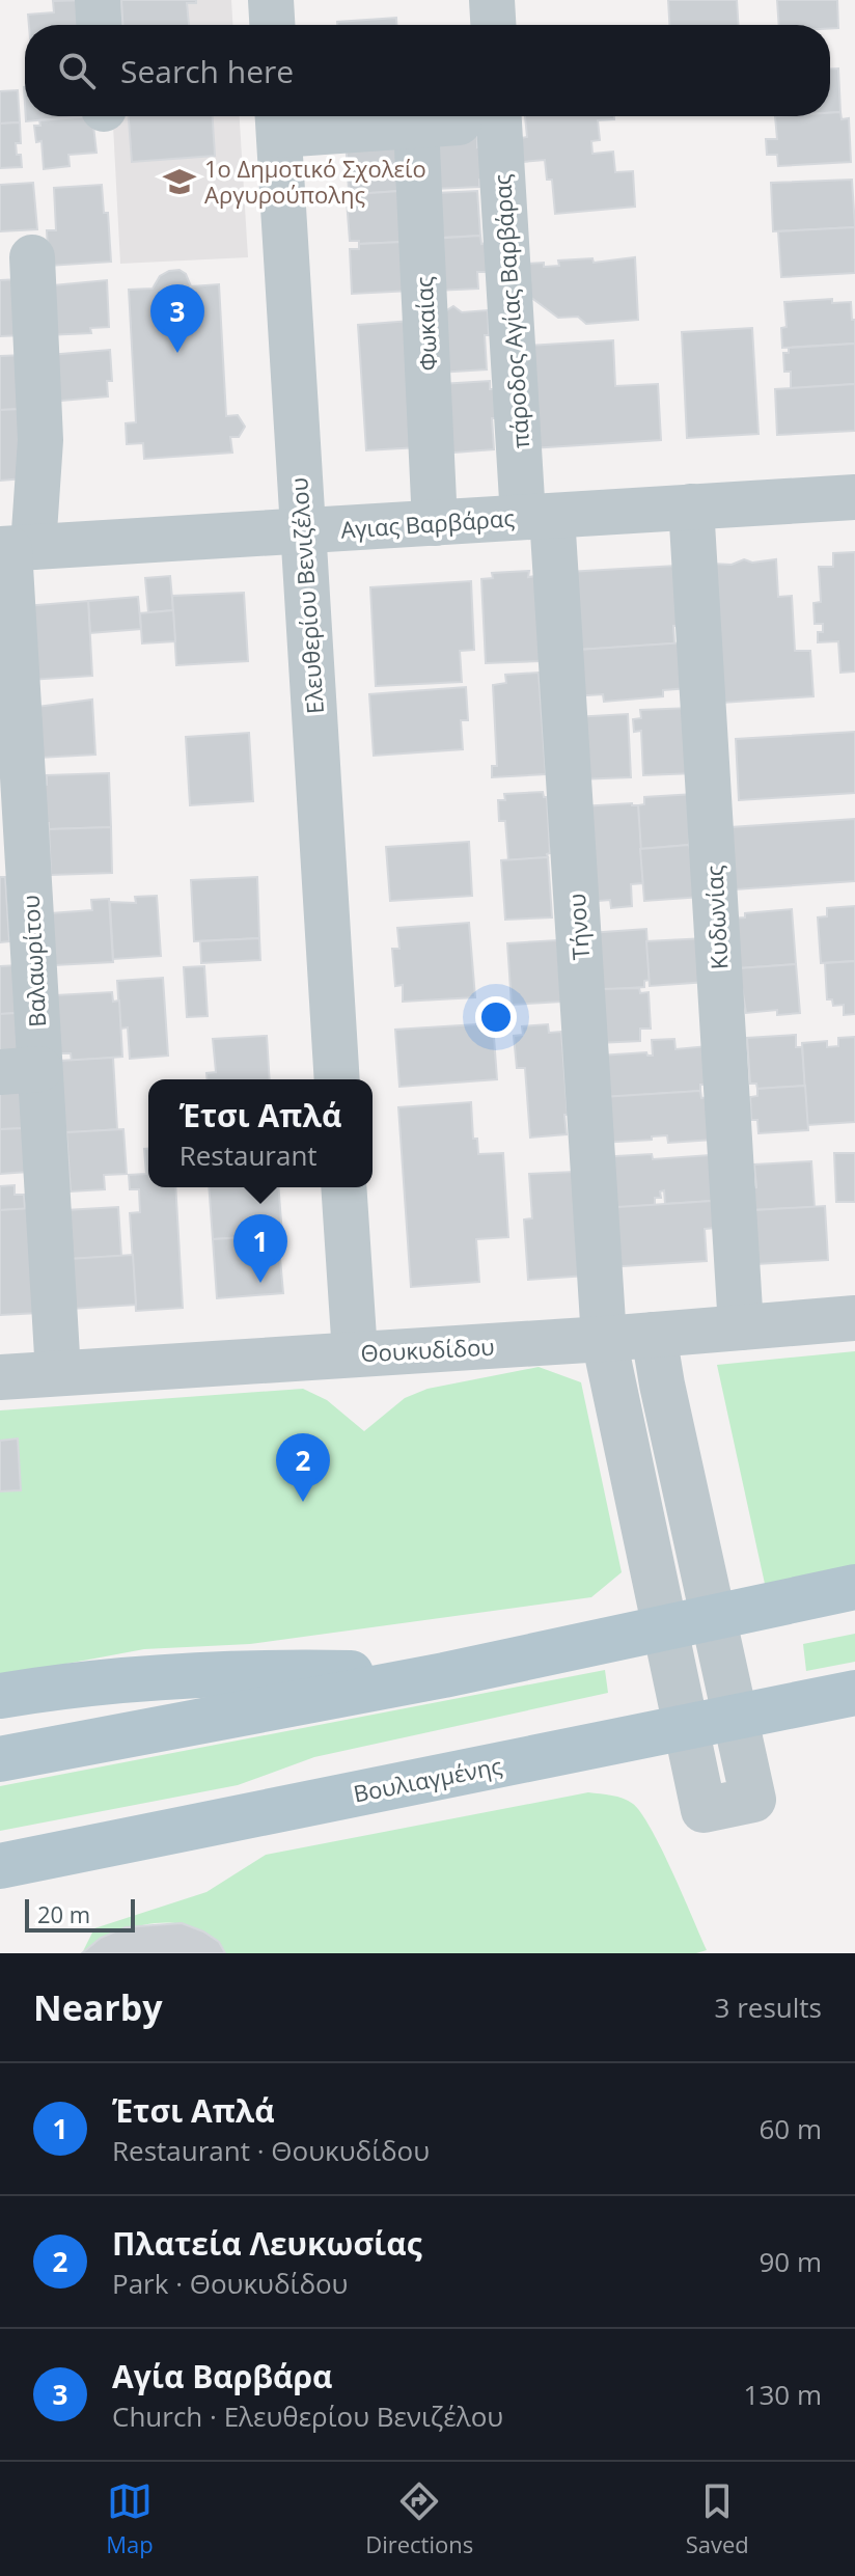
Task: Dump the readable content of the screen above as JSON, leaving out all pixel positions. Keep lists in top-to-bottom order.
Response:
{
  "streets": {
    "main road": ["Βουλιαγμένης"],
    "street": [
      "πάροδος Αγίας Βαρβάρας",
      "Φωκαίας",
      "Αγιας Βαρβάρας",
      "Ελευθερίου Βενιζέλου",
      "Κυδωνίας",
      "Τήνου",
      "Βαλαωρίτου",
      "Θουκυδίδου"
    ]
  },
  "crossings": [
    ["πάροδος Αγίας Βαρβάρας", "Φωκαίας"],
    ["πάροδος Αγίας Βαρβάρας", "Αγιας Βαρβάρας"],
    ["πάροδος Αγίας Βαρβάρας", "Τήνου"],
    ["Φωκαίας", "Αγιας Βαρβάρας"],
    ["Αγιας Βαρβάρας", "Ελευθερίου Βενιζέλου"],
    ["Αγιας Βαρβάρας", "Κυδωνίας"],
    ["Αγιας Βαρβάρας", "Τήνου"],
    ["Αγιας Βαρβάρας", "Βαλαωρίτου"],
    ["Κυδωνίας", "Θουκυδίδου"],
    ["Τήνου", "Θουκυδίδου"],
    ["Τήνου", "Βουλιαγμένης"],
    ["Βαλαωρίτου", "Θουκυδίδου"]
  ],
  "places": {
    "school or university": ["1ο Δημοτικό Σχολείο Αργυρούπολης"]
  },
  "scale_bar": "20 m",
  "page": {
    "search": "Search here",
    "pins": ["3", "1", "2"],
    "popup": ["Έτσι Απλά", "Restaurant"],
    "scale": "20 m",
    "heading": ["Nearby", "3 results"],
    "list": [
      {
        "mark": "1",
        "name": "Έτσι Απλά",
        "note": "Restaurant · Θουκυδίδου",
        "value": "60 m"
      },
      {
        "mark": "2",
        "name": "Πλατεία Λευκωσίας",
        "note": "Park · Θουκυδίδου",
        "value": "90 m"
      },
      {
        "mark": "3",
        "name": "Αγία Βαρβάρα",
        "note": "Church · Ελευθερίου Βενιζέλου",
        "value": "130 m"
      }
    ],
    "nav": ["Map", "Directions", "Saved"]
  }
}
